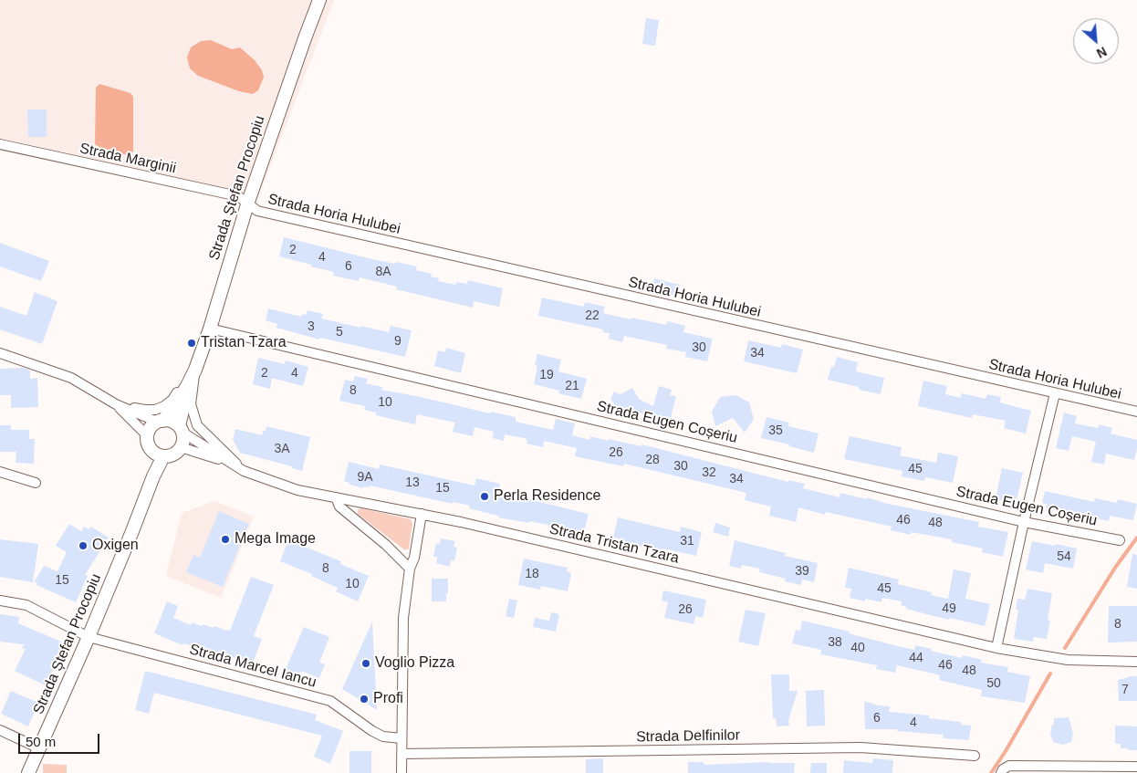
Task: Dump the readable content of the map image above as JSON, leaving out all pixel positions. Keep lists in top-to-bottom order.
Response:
{
  "streets": {
    "street": [
      "Strada Marginii",
      "Strada Ștefan Procopiu",
      "Strada Horia Hulubei",
      "Strada Eugen Coșeriu",
      "Strada Tristan Tzara",
      "Strada Marcel Iancu",
      "Strada Delfinilor"
    ]
  },
  "crossings": [
    ["Strada Marginii", "Strada Ștefan Procopiu"],
    ["Strada Marginii", "Strada Horia Hulubei"],
    ["Strada Ștefan Procopiu", "Strada Horia Hulubei"],
    ["Strada Ștefan Procopiu", "Strada Eugen Coșeriu"],
    ["Strada Ștefan Procopiu", "Strada Tristan Tzara"],
    ["Strada Ștefan Procopiu", "Strada Marcel Iancu"]
  ],
  "places": [
    "Tristan Tzara",
    "Perla Residence",
    "Mega Image",
    "Oxigen",
    "Voglio Pizza",
    "Profi"
  ],
  "house_numbers": [
    "2",
    "4",
    "6",
    "8A",
    "22",
    "3",
    "5",
    "9",
    "30",
    "34",
    "2",
    "4",
    "19",
    "21",
    "8",
    "10",
    "35",
    "3A",
    "26",
    "28",
    "30",
    "45",
    "32",
    "9A",
    "34",
    "13",
    "15",
    "46",
    "48",
    "31",
    "54",
    "8",
    "39",
    "18",
    "15",
    "10",
    "45",
    "49",
    "26",
    "8",
    "38",
    "40",
    "44",
    "46",
    "48",
    "50",
    "7",
    "6",
    "4"
  ],
  "scale_bar": "50 m",
  "north": "bottom right"
}
